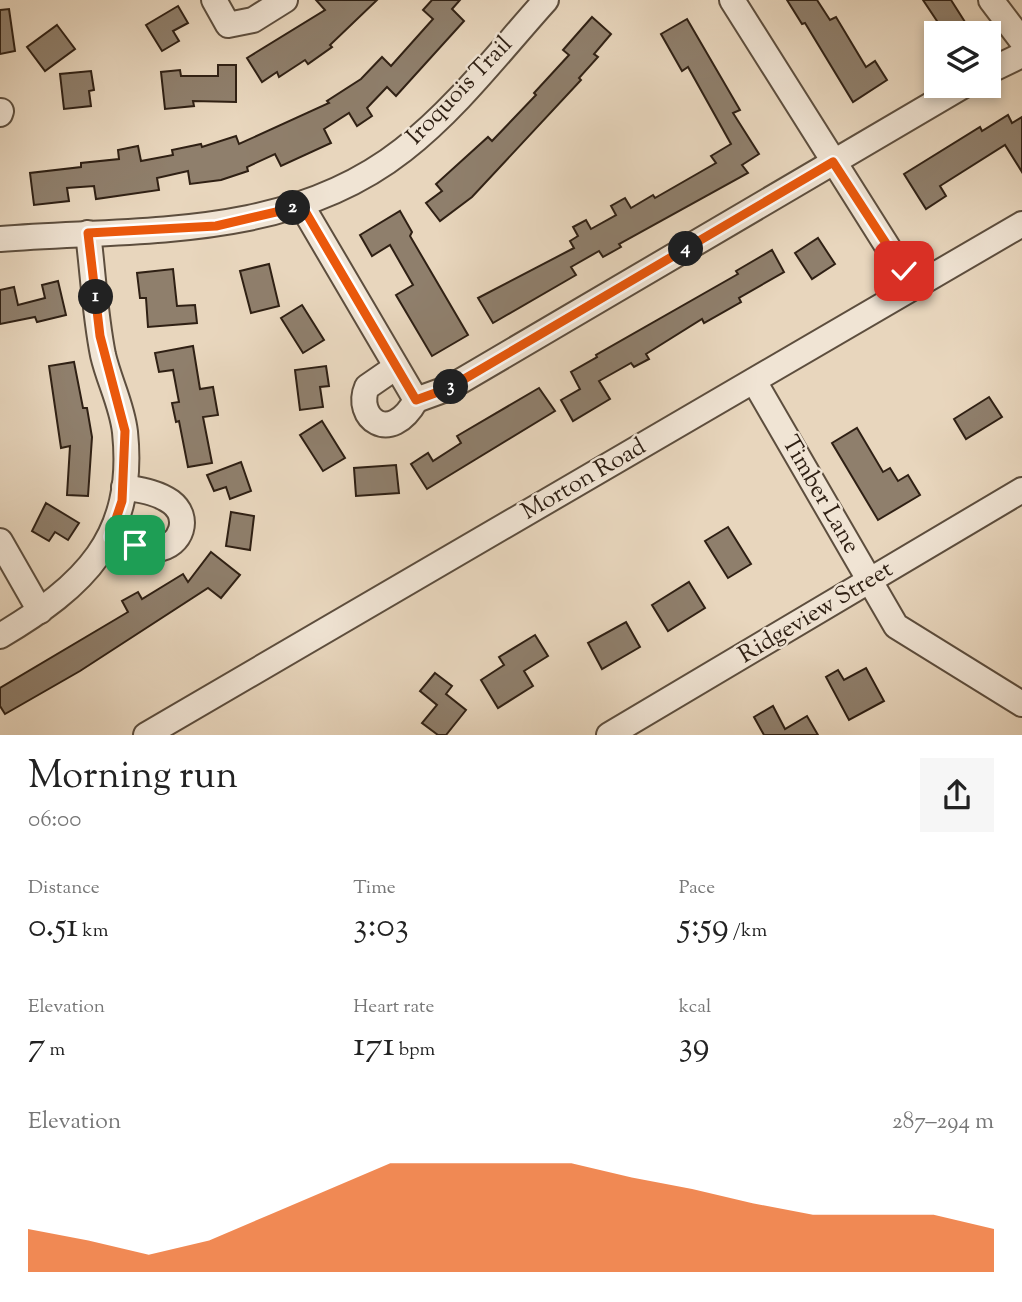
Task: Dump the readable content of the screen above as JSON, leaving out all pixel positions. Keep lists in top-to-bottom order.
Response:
{
  "streets": {
    "street": [
      "Iroquois Trail",
      "Morton Road",
      "Timber Lane",
      "Ridgeview Street"
    ]
  },
  "crossings": [
    ["Morton Road", "Timber Lane"],
    ["Timber Lane", "Ridgeview Street"]
  ],
  "page": {
    "pins": [
      "2",
      "4",
      "1",
      "3"
    ],
    "heading": ["Morning run", "06:00"],
    "stats": [
      ["Distance", "0.51 km"],
      ["Time", "3:03"],
      ["Pace", "5:59 /km"],
      ["Elevation", "7 m"],
      ["Heart rate", "171 bpm"],
      ["kcal", "39"]
    ],
    "chart": ["Elevation", "287–294 m"]
  }
}
